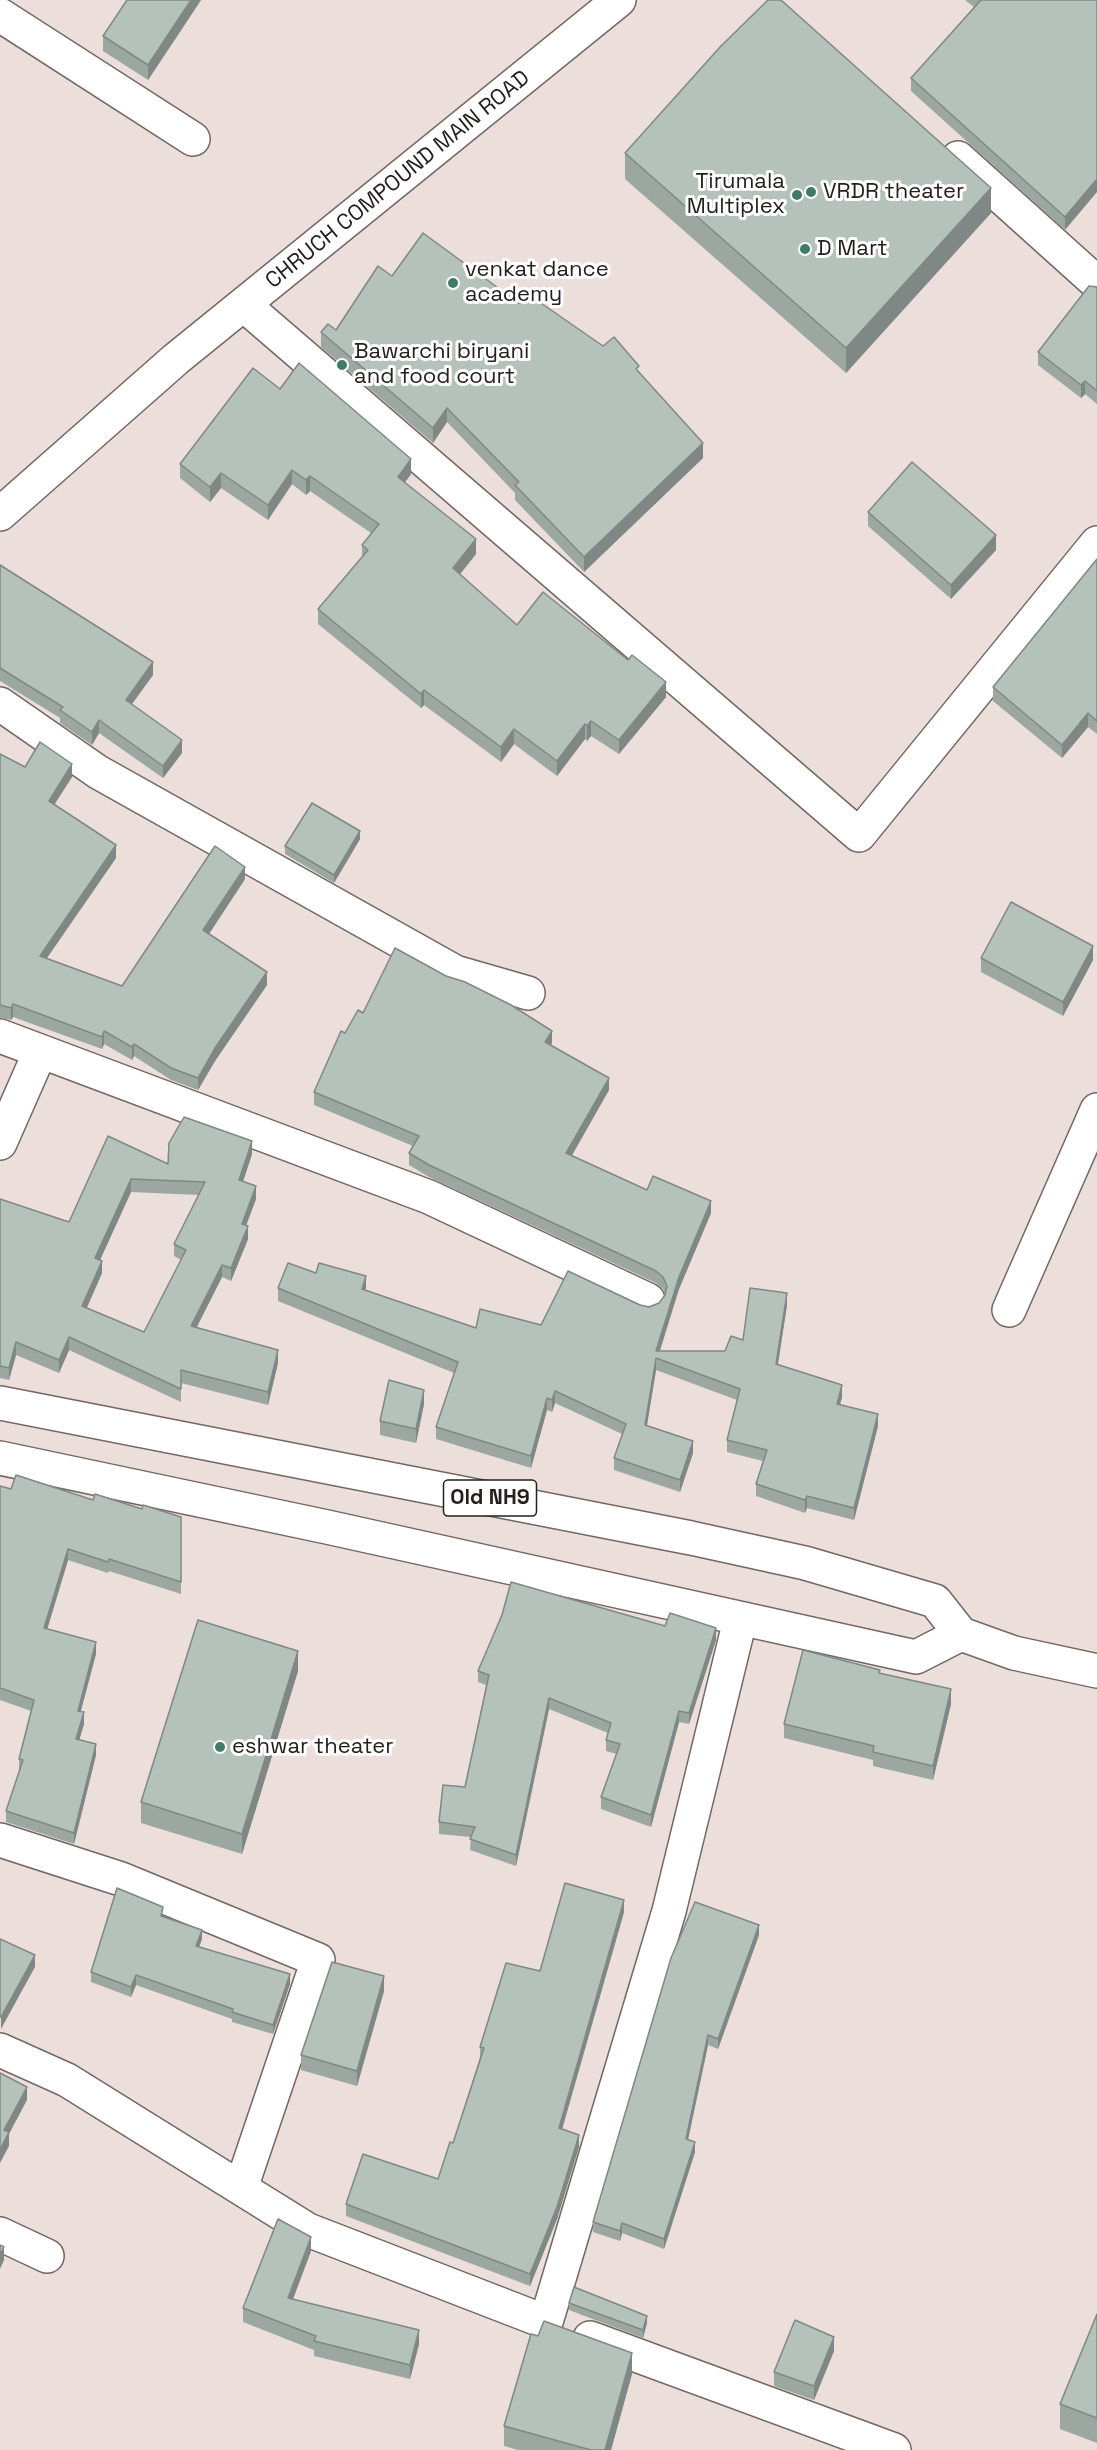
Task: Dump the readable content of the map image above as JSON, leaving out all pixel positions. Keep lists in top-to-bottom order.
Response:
{
  "streets": {
    "street": ["CHRUCH COMPOUND MAIN ROAD", "Old NH9"]
  },
  "places": [
    "VRDR theater",
    "Tirumala Multiplex",
    "D Mart",
    "venkat dance academy",
    "Bawarchi biryani and food court",
    "eshwar theater"
  ]
}
